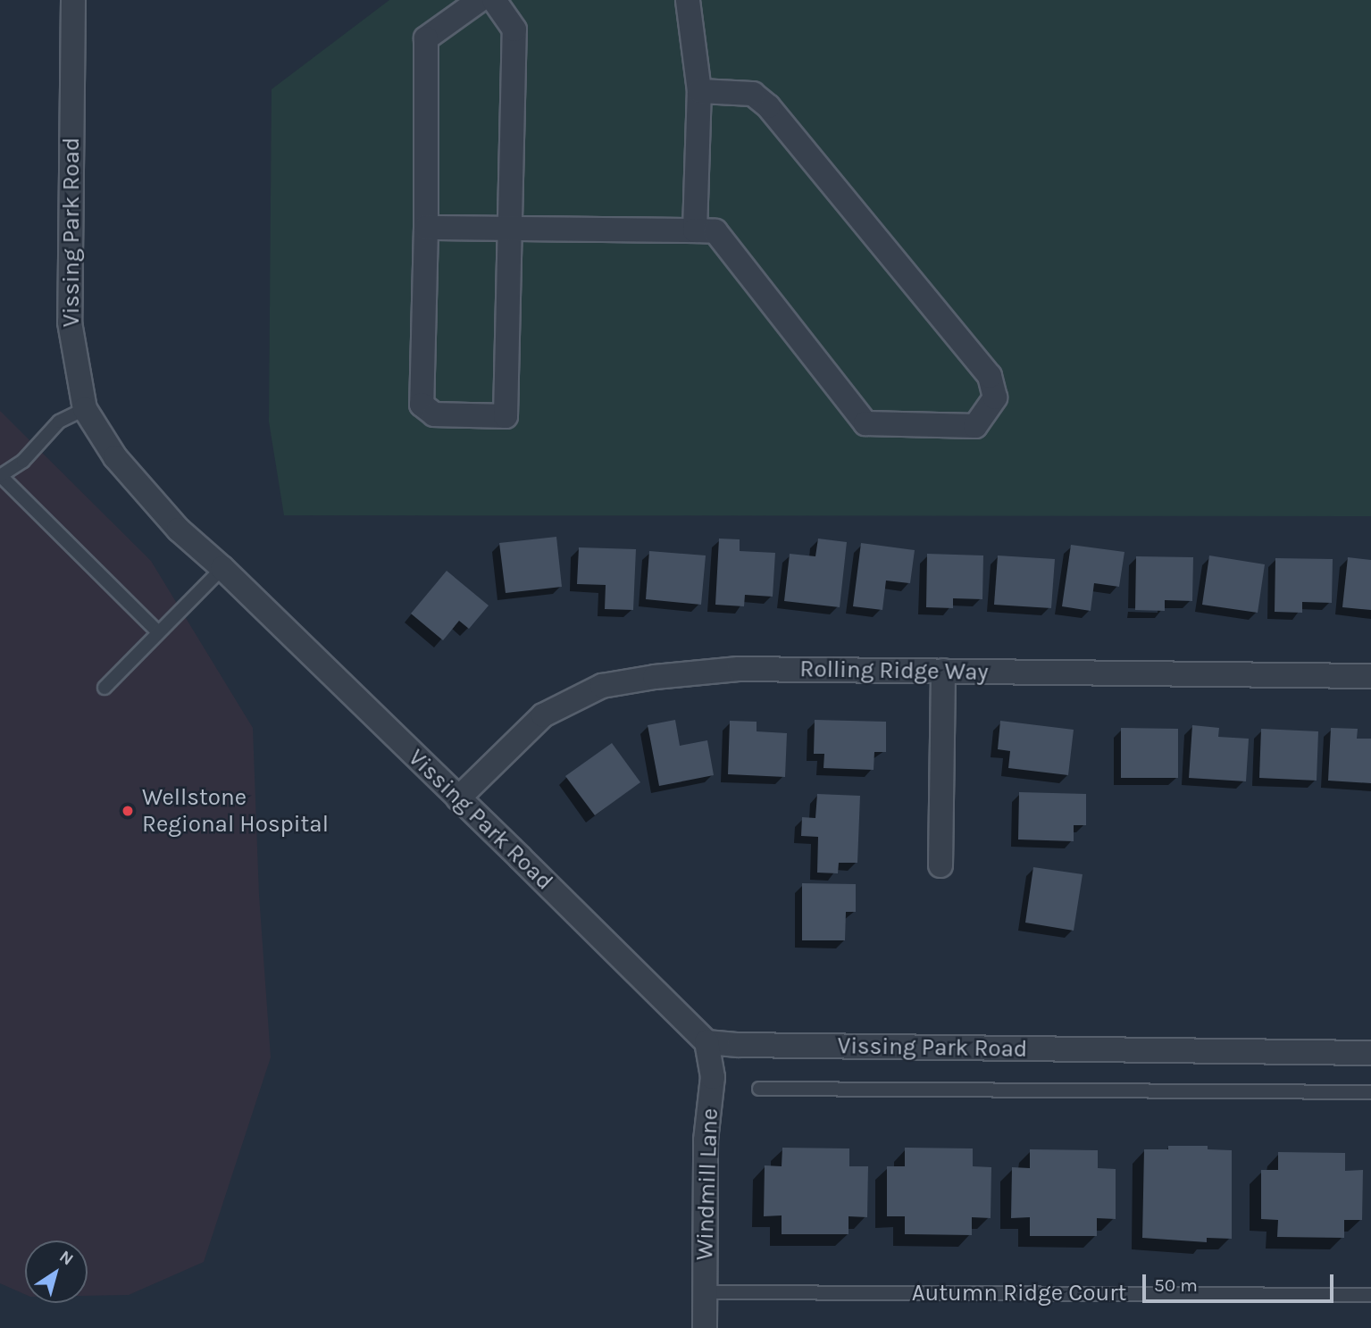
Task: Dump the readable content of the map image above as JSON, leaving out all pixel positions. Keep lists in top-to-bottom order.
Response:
{
  "streets": {
    "street": ["Vissing Park Road", "Rolling Ridge Way", "Windmill Lane"],
    "lane": ["Autumn Ridge Court"]
  },
  "crossings": [
    ["Vissing Park Road", "Rolling Ridge Way"],
    ["Vissing Park Road", "Windmill Lane"],
    ["Windmill Lane", "Autumn Ridge Court"]
  ],
  "places": ["Wellstone Regional Hospital"],
  "scale_bar": "50 m",
  "north": "top right"
}
